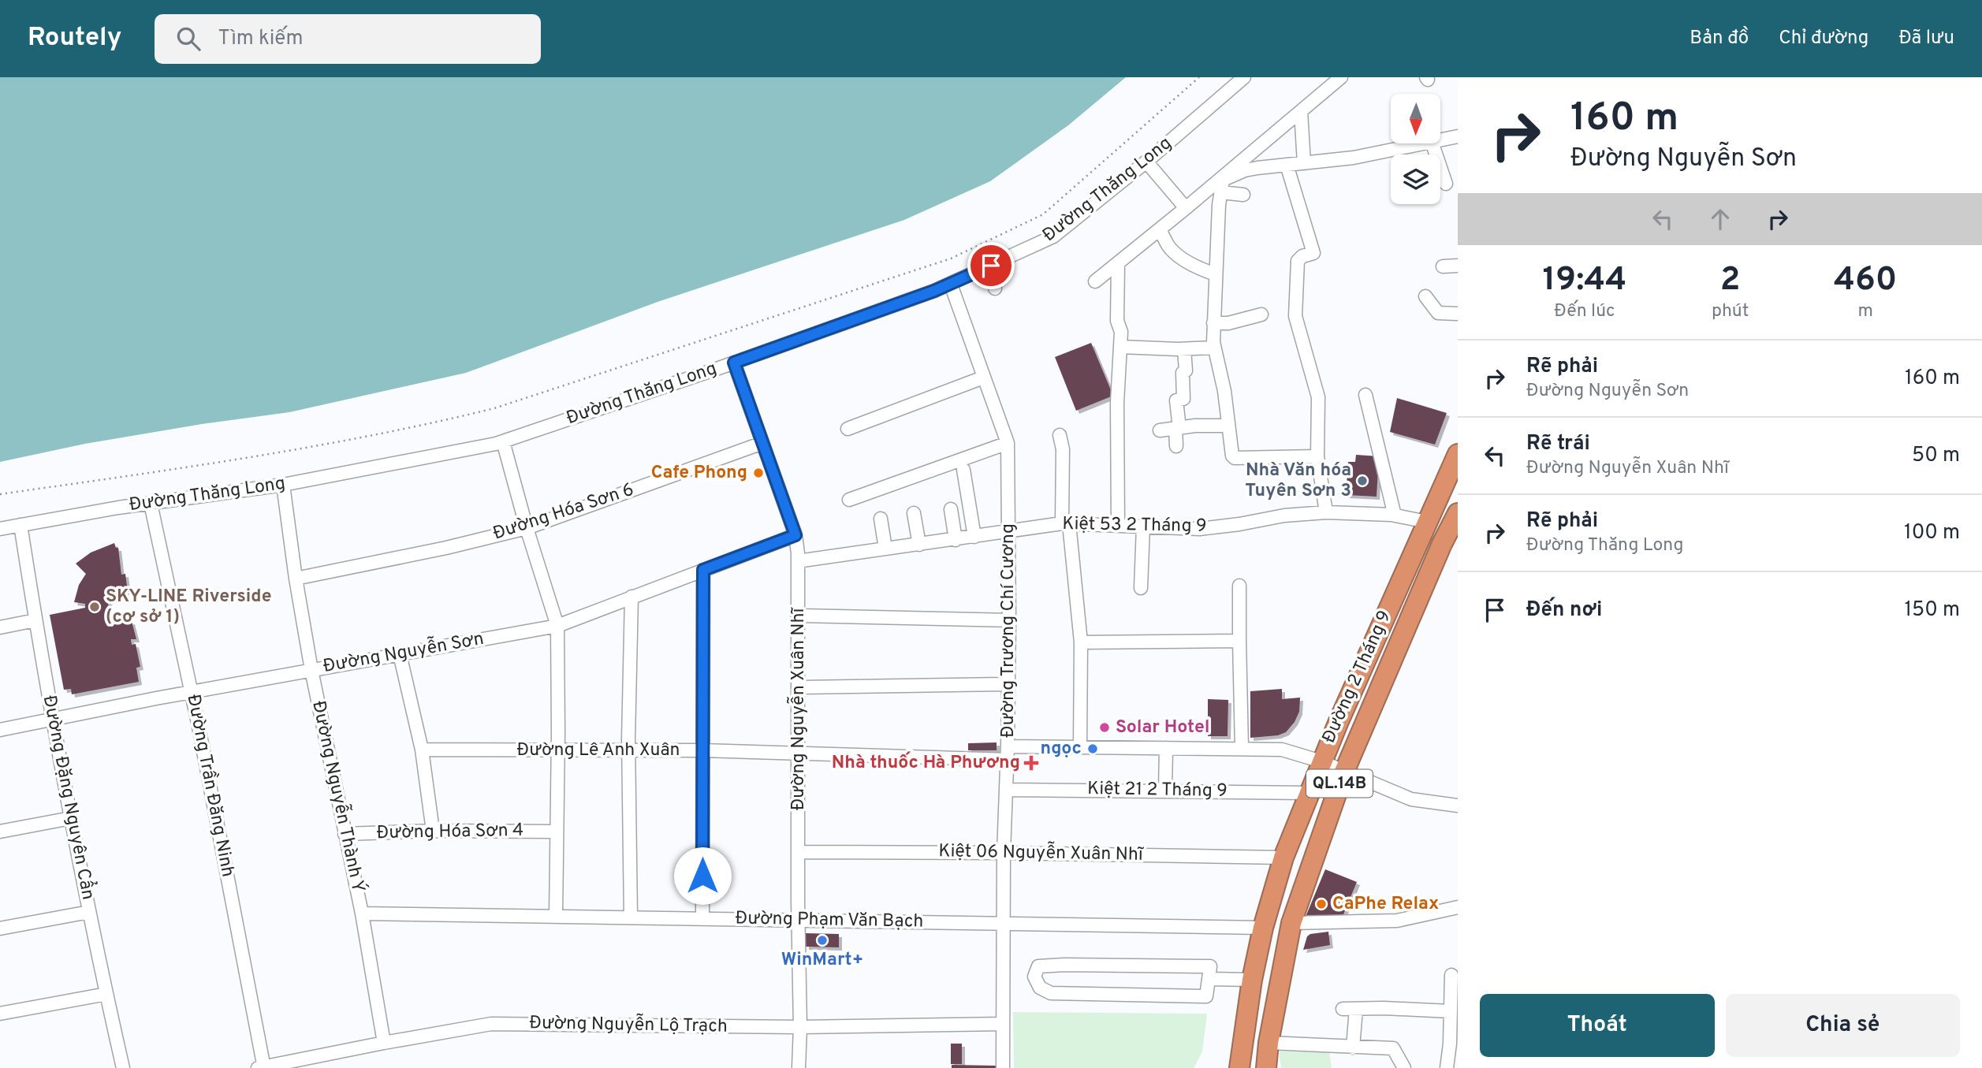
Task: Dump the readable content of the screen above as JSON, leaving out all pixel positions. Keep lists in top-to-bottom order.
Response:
{
  "streets": {
    "highway": ["Đường 2 Tháng 9", "QL.14B"],
    "street": [
      "Đường Thăng Long",
      "Đường Hóa Sơn 6",
      "Kiệt 53 2 Tháng 9",
      "Đường Trương Chí Cương",
      "Đường Nguyễn Sơn",
      "Đường Nguyễn Xuân Nhĩ",
      "Đường Lê Anh Xuân",
      "Đường Trần Đăng Ninh",
      "Kiệt 21 2 Tháng 9",
      "Đường Nguyễn Thành Ý",
      "Đường Đặng Nguyên Cẩn",
      "Đường Hóa Sơn 4",
      "Kiệt 06 Nguyễn Xuân Nhĩ",
      "Đường Phạm Văn Bạch",
      "Đường Nguyễn Lộ Trạch"
    ]
  },
  "crossings": [
    ["Đường Thăng Long", "Đường Trương Chí Cương"],
    ["Đường Thăng Long", "Đường Nguyễn Xuân Nhĩ"],
    ["Đường Thăng Long", "Đường Trần Đăng Ninh"],
    ["Đường Thăng Long", "Đường Nguyễn Thành Ý"],
    ["Đường Thăng Long", "Đường Đặng Nguyên Cẩn"],
    ["Đường Hóa Sơn 6", "Đường Nguyễn Xuân Nhĩ"],
    ["Đường Hóa Sơn 6", "Đường Nguyễn Thành Ý"],
    ["Kiệt 53 2 Tháng 9", "Đường Trương Chí Cương"],
    ["Kiệt 53 2 Tháng 9", "Đường 2 Tháng 9"],
    ["Kiệt 53 2 Tháng 9", "Đường Nguyễn Xuân Nhĩ"],
    ["Đường Trương Chí Cương", "Đường 2 Tháng 9"],
    ["Đường Nguyễn Sơn", "Đường Nguyễn Xuân Nhĩ"],
    ["Đường Nguyễn Sơn", "Đường Trần Đăng Ninh"],
    ["Đường Nguyễn Sơn", "Đường Nguyễn Thành Ý"],
    ["Đường Nguyễn Sơn", "Đường Đặng Nguyên Cẩn"],
    ["Đường 2 Tháng 9", "Kiệt 21 2 Tháng 9"],
    ["Đường 2 Tháng 9", "Kiệt 06 Nguyễn Xuân Nhĩ"],
    ["Đường 2 Tháng 9", "Đường Phạm Văn Bạch"],
    ["Đường Nguyễn Xuân Nhĩ", "Đường Lê Anh Xuân"],
    ["Đường Nguyễn Xuân Nhĩ", "Kiệt 06 Nguyễn Xuân Nhĩ"],
    ["Đường Nguyễn Xuân Nhĩ", "Đường Phạm Văn Bạch"],
    ["Đường Nguyễn Xuân Nhĩ", "Đường Nguyễn Lộ Trạch"],
    ["Đường Trần Đăng Ninh", "Đường Nguyễn Lộ Trạch"],
    ["Đường Nguyễn Thành Ý", "Đường Hóa Sơn 4"],
    ["Đường Nguyễn Thành Ý", "Đường Phạm Văn Bạch"],
    ["Đường Nguyễn Thành Ý", "Đường Nguyễn Lộ Trạch"]
  ],
  "places": {
    "other": [
      "Cafe Phong",
      "Nhà Văn hóa Tuyên Sơn 3",
      "SKY-LINE Riverside (cơ sở 1)",
      "Solar Hotel",
      "ngọc",
      "CaPhe Relax",
      "WinMart+"
    ],
    "health": ["Nhà thuốc Hà Phương"]
  },
  "north": "bottom",
  "page": {
    "header": "Routely",
    "search": "Tìm kiếm",
    "nav": ["Bản đồ", "Chỉ đường", "Đã lưu"],
    "turn": ["160 m", "Đường Nguyễn Sơn"],
    "eta": [
      "19:44",
      "Đến lúc",
      "2",
      "phút",
      "460",
      "m"
    ],
    "list": [
      {
        "name": "Rẽ phải",
        "note": "Đường Nguyễn Sơn",
        "value": "160 m"
      },
      {
        "name": "Rẽ trái",
        "note": "Đường Nguyễn Xuân Nhĩ",
        "value": "50 m"
      },
      {
        "name": "Rẽ phải",
        "note": "Đường Thăng Long",
        "value": "100 m"
      },
      {
        "name": "Đến nơi",
        "value": "150 m"
      }
    ],
    "buttons": ["Thoát", "Chia sẻ"]
  }
}
